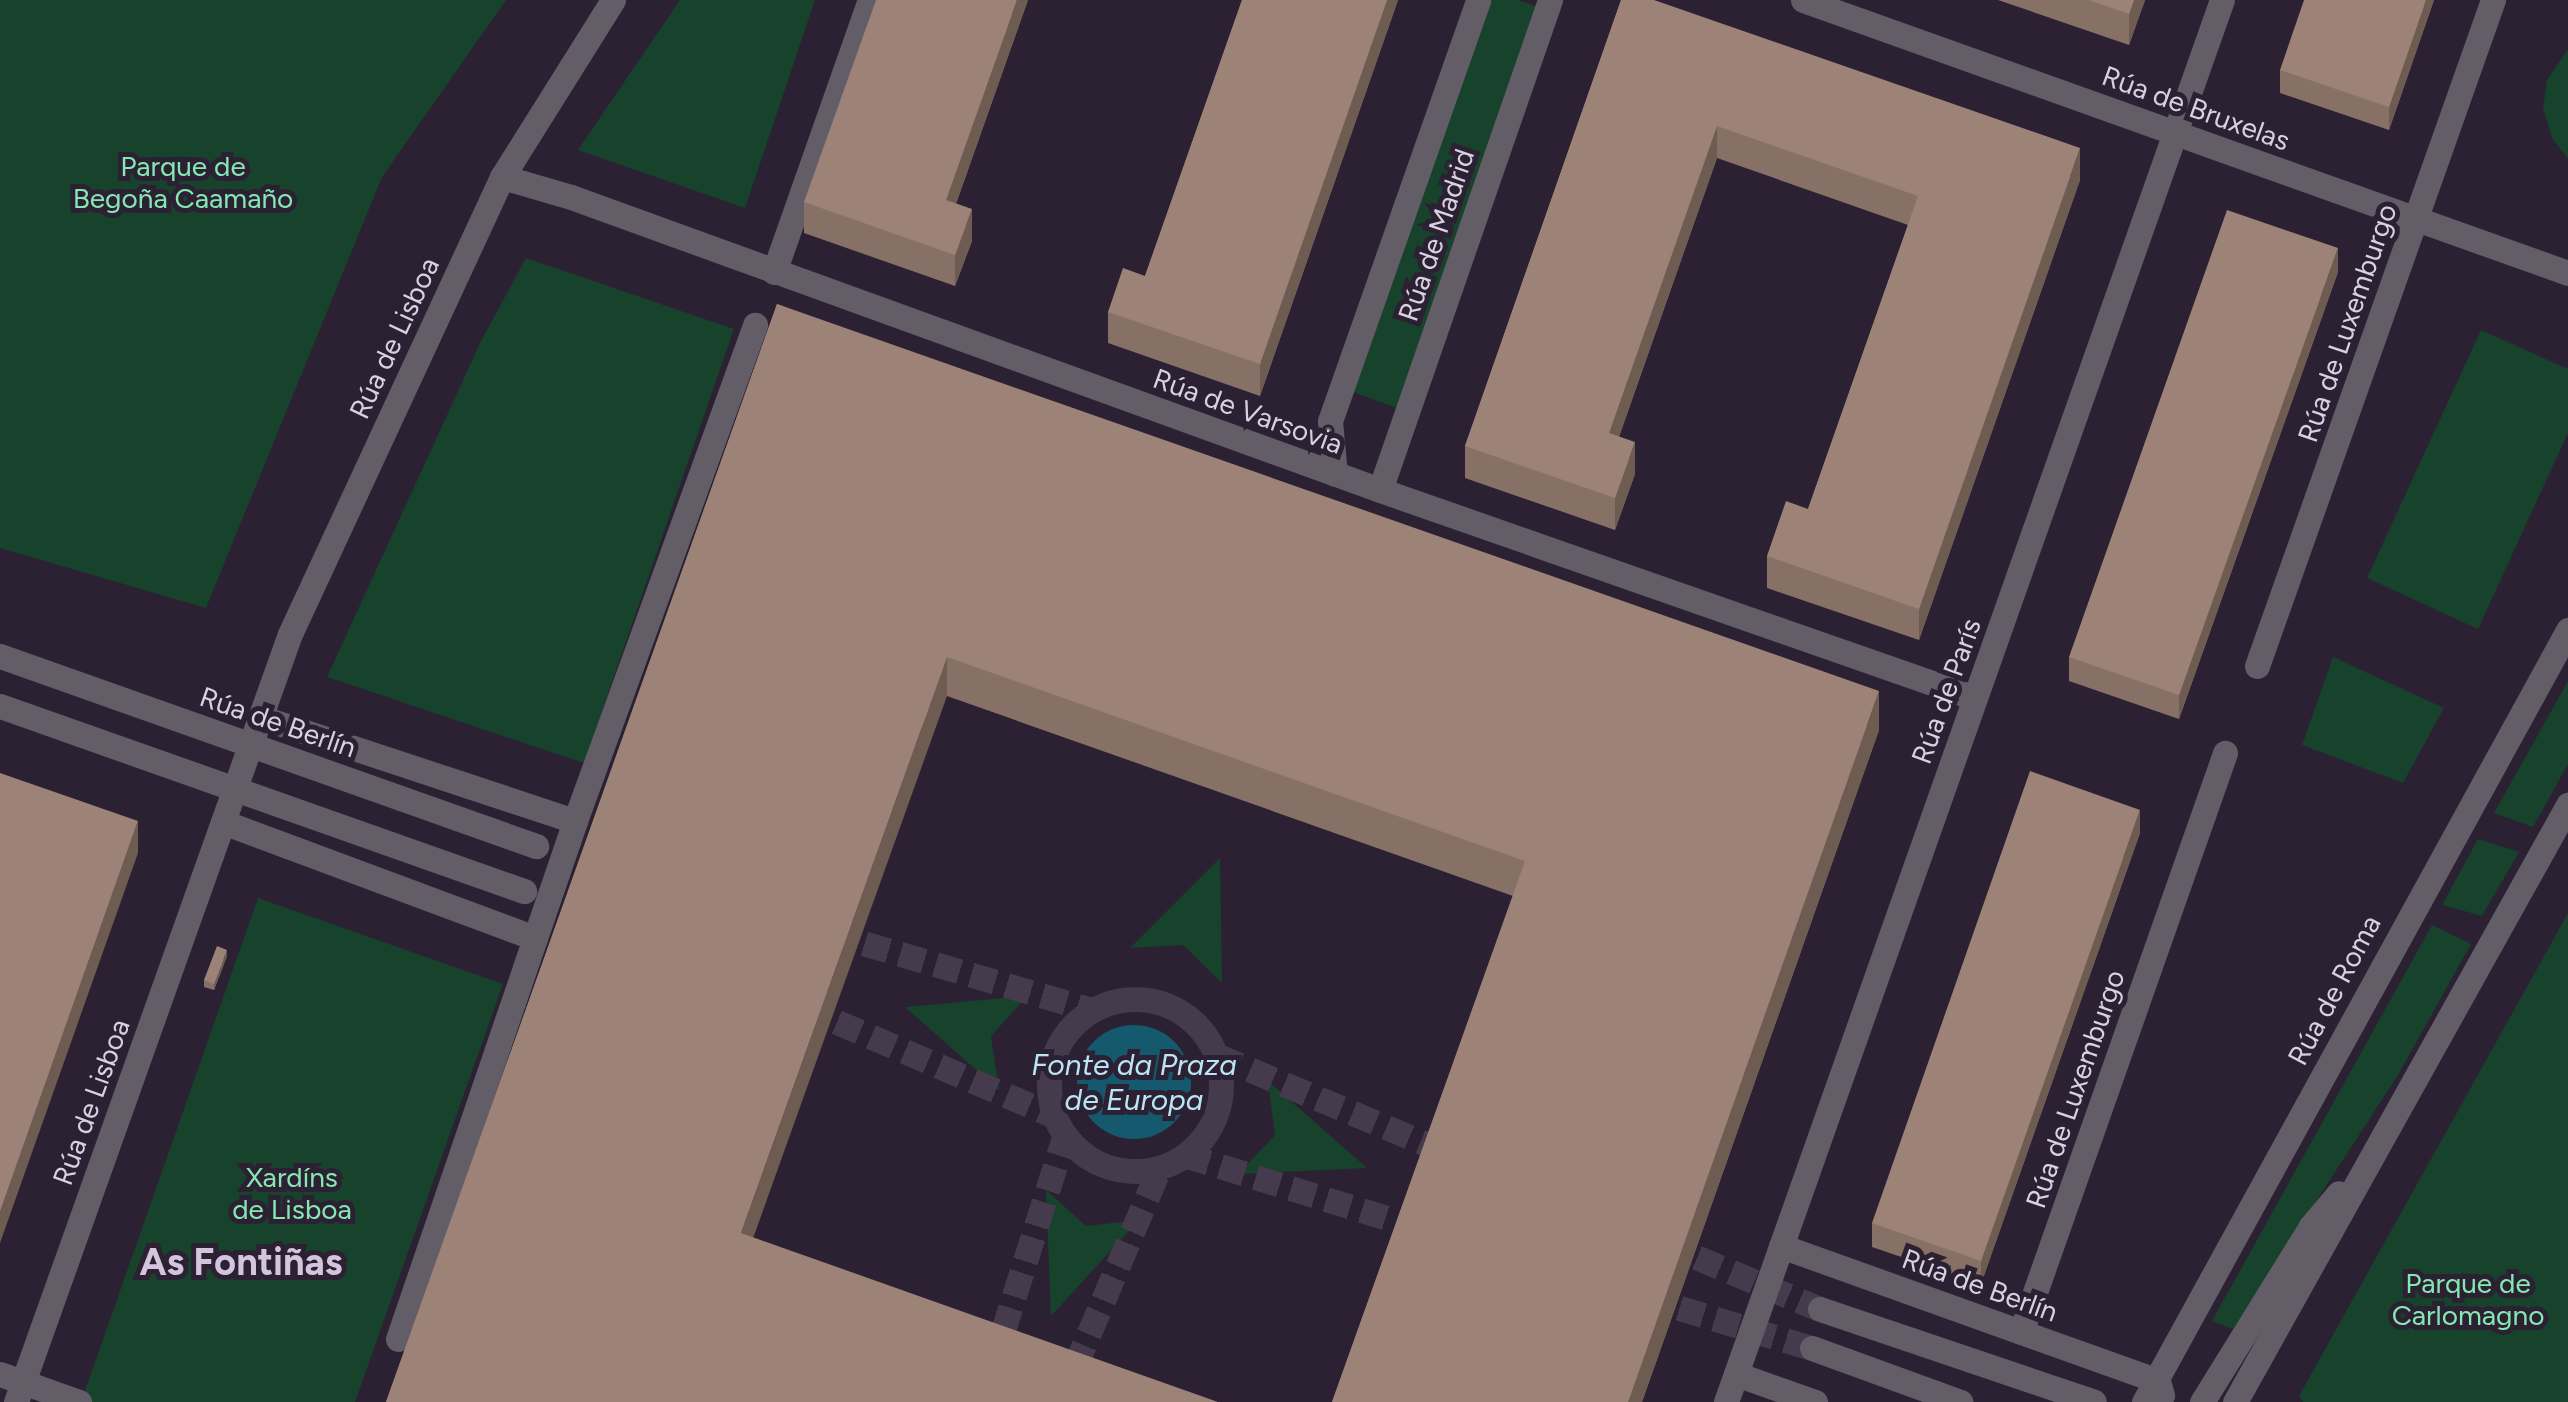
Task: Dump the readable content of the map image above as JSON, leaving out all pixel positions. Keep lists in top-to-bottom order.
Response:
{
  "streets": {
    "street": [
      "Rúa de Bruxelas",
      "Rúa de Madrid",
      "Rúa de Luxemburgo",
      "Rúa de Lisboa",
      "Rúa de Varsovia",
      "Rúa de París",
      "Rúa de Berlín",
      "Rúa de Roma"
    ]
  },
  "crossings": [
    ["Rúa de Bruxelas", "Rúa de Luxemburgo"],
    ["Rúa de Bruxelas", "Rúa de París"],
    ["Rúa de Madrid", "Rúa de Varsovia"],
    ["Rúa de Luxemburgo", "Rúa de Berlín"],
    ["Rúa de Lisboa", "Rúa de Varsovia"],
    ["Rúa de Lisboa", "Rúa de Berlín"],
    ["Rúa de Varsovia", "Rúa de París"],
    ["Rúa de París", "Rúa de Berlín"],
    ["Rúa de Berlín", "Rúa de Roma"]
  ],
  "districts": ["As Fontiñas"],
  "water": ["Fonte da Praza de Europa"],
  "parks": ["Parque de Begoña Caamaño", "Xardíns de Lisboa", "Parque de Carlomagno"]
}
